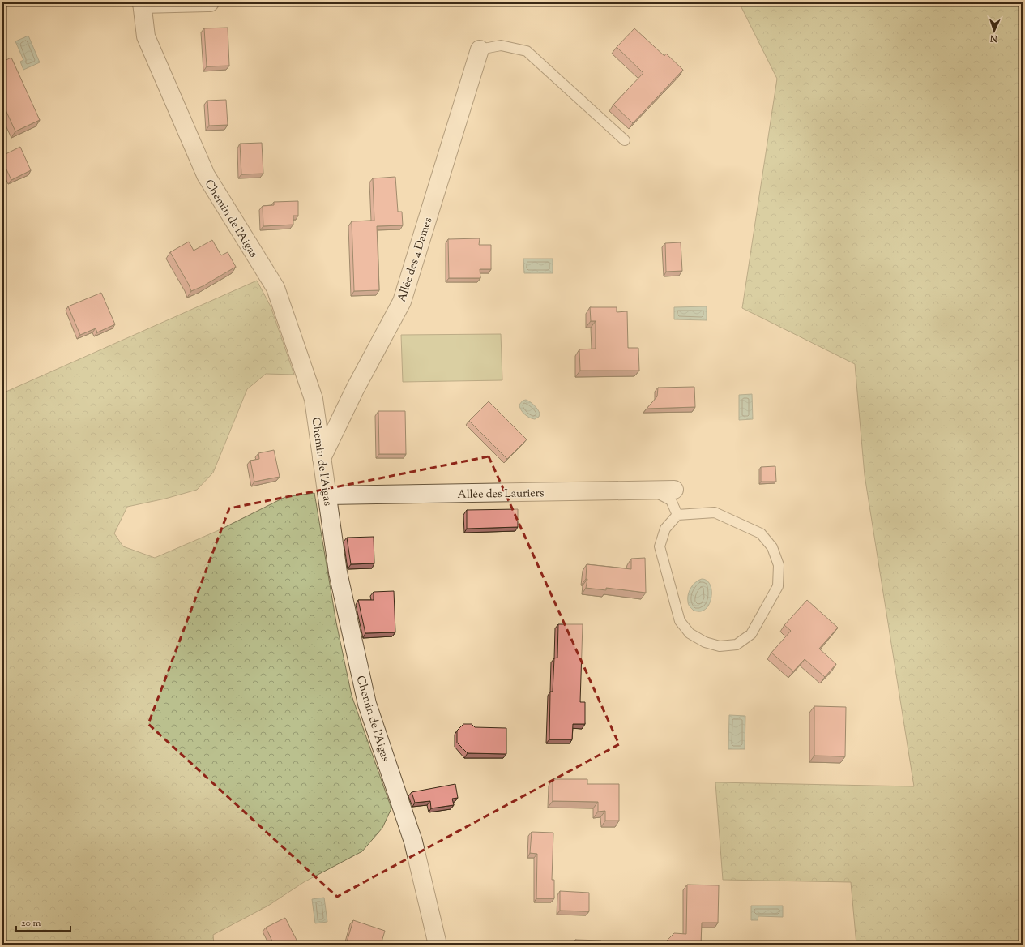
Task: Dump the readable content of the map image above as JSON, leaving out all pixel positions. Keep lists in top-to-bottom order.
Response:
{
  "streets": {
    "street": ["Chemin de l'Aigas", "Allée des 4 Dames", "Allée des Lauriers"]
  },
  "crossings": [
    ["Chemin de l'Aigas", "Allée des 4 Dames"],
    ["Chemin de l'Aigas", "Allée des Lauriers"]
  ],
  "scale_bar": "20 m",
  "north": "bottom"
}
